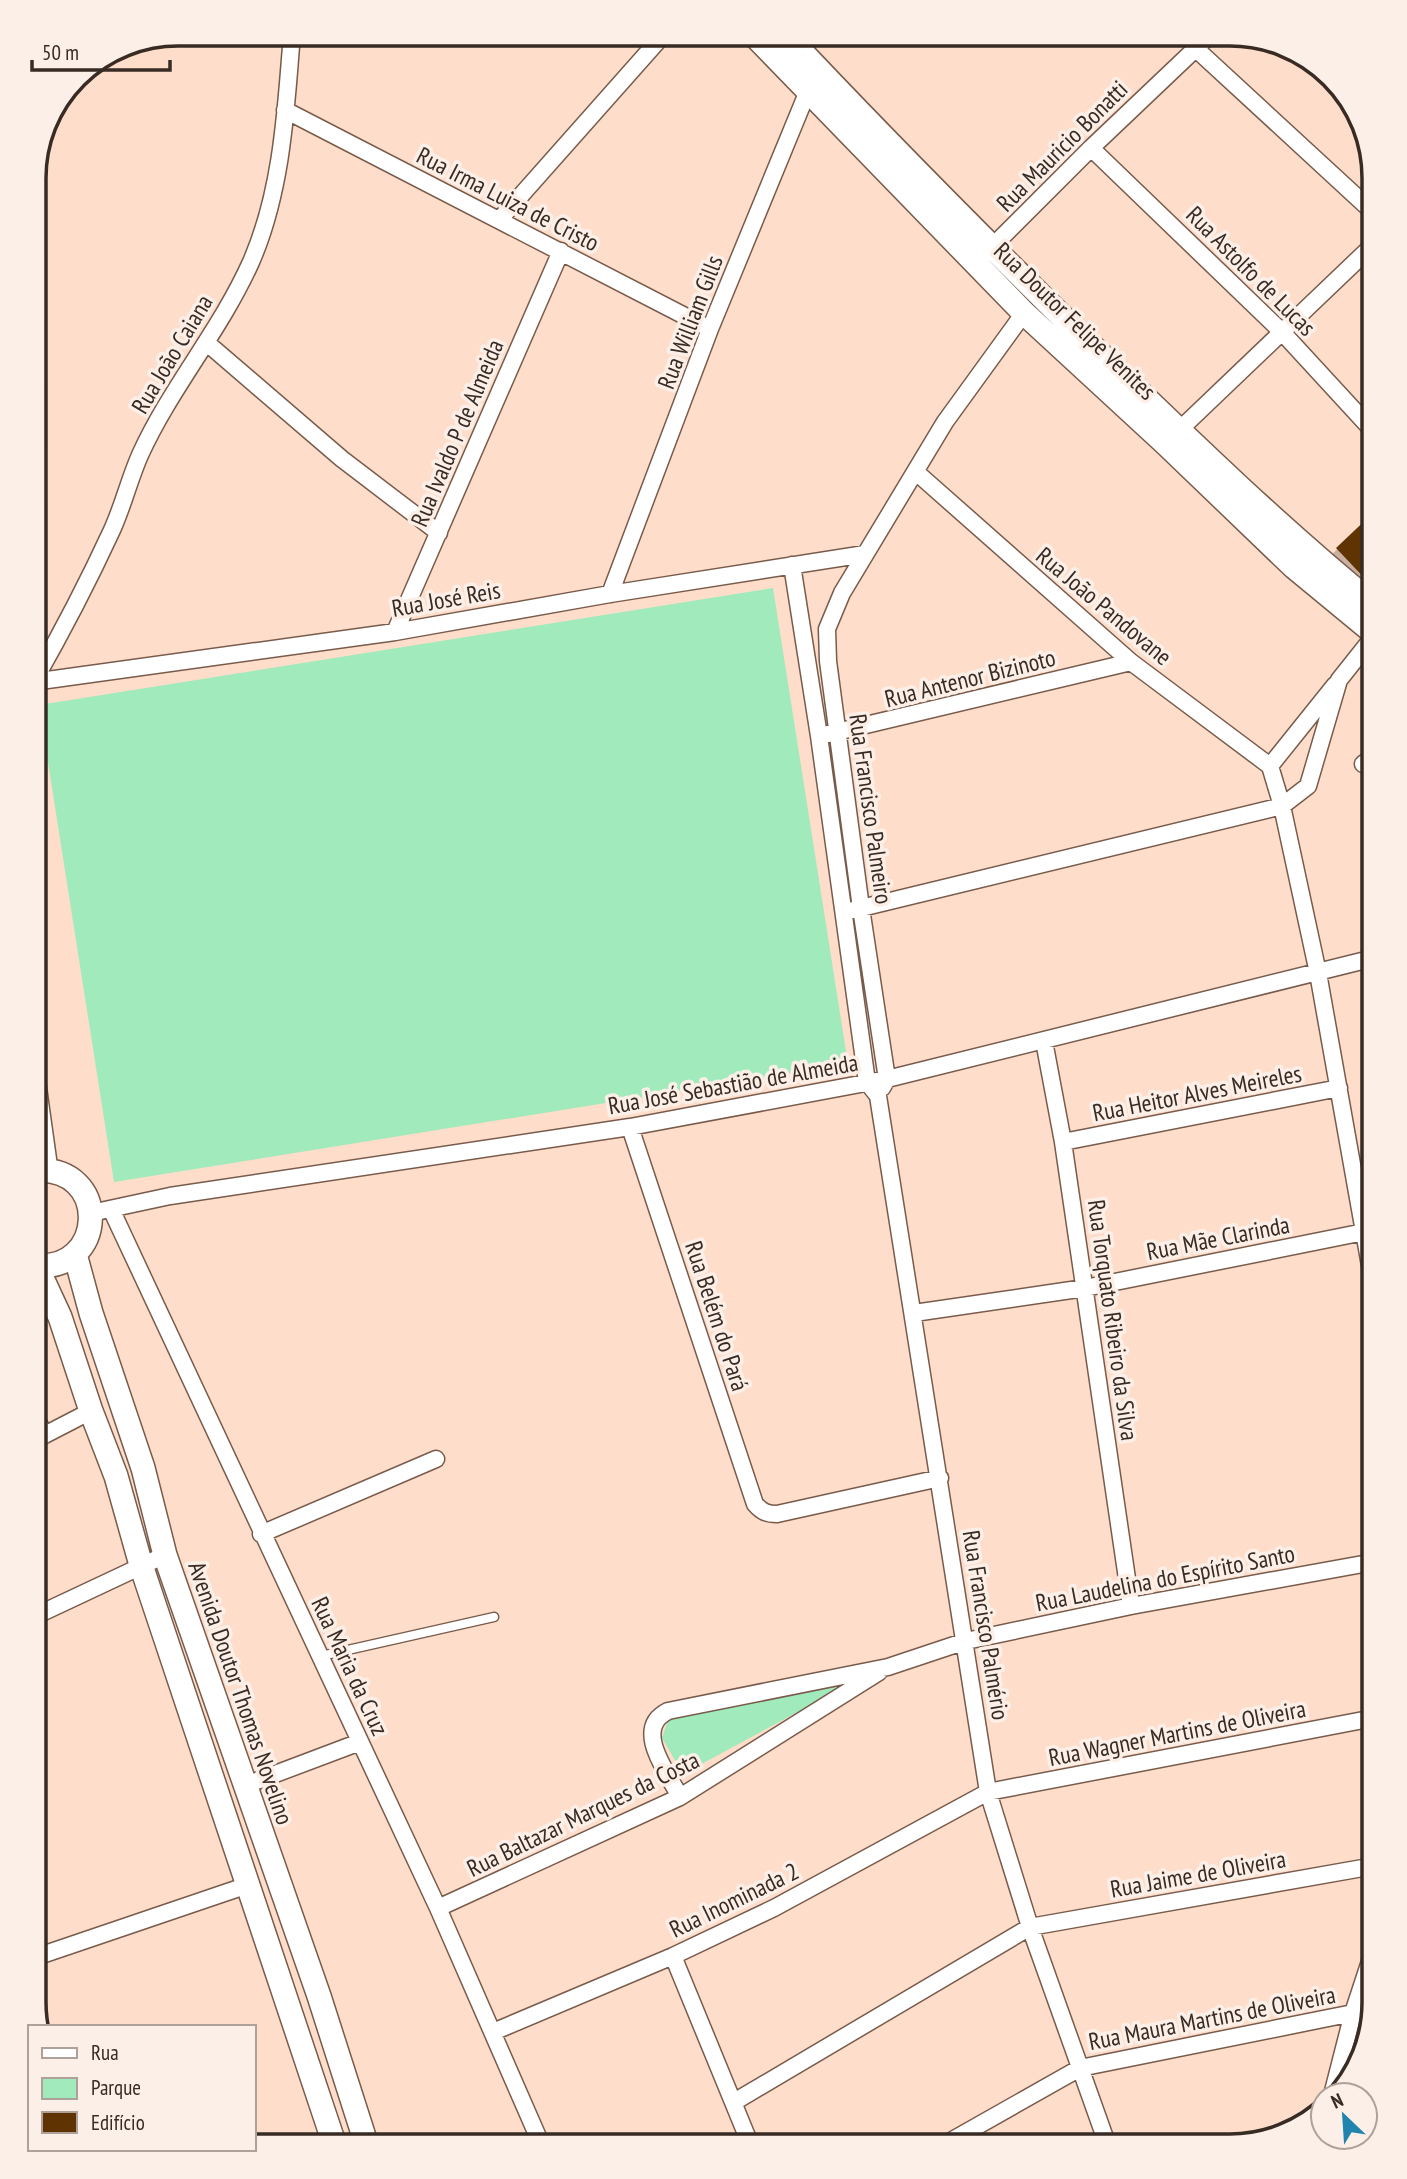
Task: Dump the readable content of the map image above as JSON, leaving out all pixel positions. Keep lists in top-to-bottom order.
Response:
{
  "streets": {
    "main road": ["Rua Doutor Felipe Venites", "Avenida Doutor Thomas Novelino"],
    "street": [
      "Rua Mauricio Bonatti",
      "Rua Irma Luiza de Cristo",
      "Rua Astolfo de Lucas",
      "Rua William Gills",
      "Rua João Caiana",
      "Rua Ivaldo P de Almeida",
      "Rua José Reis",
      "Rua João Pandovane",
      "Rua Antenor Bizinoto",
      "Rua Francisco Palmeiro",
      "Rua José Sebastião de Almeida",
      "Rua Heitor Alves Meireles",
      "Rua Mãe Clarinda",
      "Rua Belém do Pará",
      "Rua Torquato Ribeiro da Silva",
      "Rua Laudelina do Espírito Santo",
      "Rua Francisco Palmério",
      "Rua Maria da Cruz",
      "Rua Wagner Martins de Oliveira",
      "Rua Baltazar Marques da Costa",
      "Rua Jaime de Oliveira",
      "Rua Inominada 2",
      "Rua Maura Martins de Oliveira"
    ]
  },
  "crossings": [
    ["Rua Mauricio Bonatti", "Rua Astolfo de Lucas"],
    ["Rua Mauricio Bonatti", "Rua Doutor Felipe Venites"],
    ["Rua Irma Luiza de Cristo", "Rua William Gills"],
    ["Rua Irma Luiza de Cristo", "Rua João Caiana"],
    ["Rua Irma Luiza de Cristo", "Rua Ivaldo P de Almeida"],
    ["Rua Doutor Felipe Venites", "Rua William Gills"],
    ["Rua Doutor Felipe Venites", "Rua Francisco Palmeiro"],
    ["Rua William Gills", "Rua José Reis"],
    ["Rua Ivaldo P de Almeida", "Rua José Reis"],
    ["Rua José Reis", "Rua Francisco Palmeiro"],
    ["Rua João Pandovane", "Rua Antenor Bizinoto"],
    ["Rua João Pandovane", "Rua Francisco Palmeiro"],
    ["Rua Antenor Bizinoto", "Rua Francisco Palmeiro"],
    ["Rua Francisco Palmeiro", "Rua José Sebastião de Almeida"],
    ["Rua José Sebastião de Almeida", "Rua Belém do Pará"],
    ["Rua José Sebastião de Almeida", "Rua Torquato Ribeiro da Silva"],
    ["Rua José Sebastião de Almeida", "Rua Maria da Cruz"],
    ["Rua Heitor Alves Meireles", "Rua Torquato Ribeiro da Silva"],
    ["Rua Mãe Clarinda", "Rua Torquato Ribeiro da Silva"],
    ["Rua Mãe Clarinda", "Rua Francisco Palmério"],
    ["Rua Belém do Pará", "Rua Francisco Palmério"],
    ["Rua Torquato Ribeiro da Silva", "Rua Laudelina do Espírito Santo"],
    ["Rua Laudelina do Espírito Santo", "Rua Francisco Palmério"],
    ["Rua Laudelina do Espírito Santo", "Rua Baltazar Marques da Costa"],
    ["Rua Francisco Palmério", "Rua Wagner Martins de Oliveira"],
    ["Rua Francisco Palmério", "Rua Jaime de Oliveira"],
    ["Rua Francisco Palmério", "Rua Inominada 2"],
    ["Rua Francisco Palmério", "Rua Maura Martins de Oliveira"],
    ["Rua Maria da Cruz", "Rua Baltazar Marques da Costa"],
    ["Rua Maria da Cruz", "Rua Inominada 2"],
    ["Rua Wagner Martins de Oliveira", "Rua Inominada 2"]
  ],
  "legend": ["Rua", "Parque", "Edifício"],
  "scale_bar": "50 m",
  "north": "top left"
}
